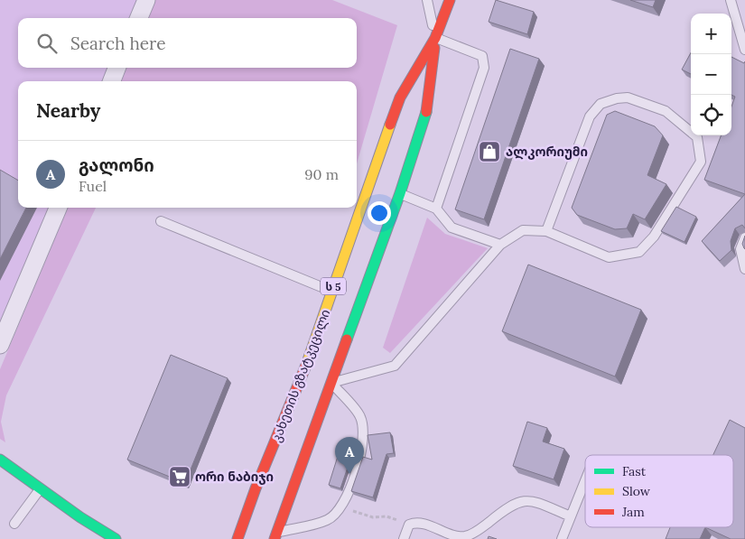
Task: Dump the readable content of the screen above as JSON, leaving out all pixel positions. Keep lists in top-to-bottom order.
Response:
{
  "streets": {
    "main road": ["ს 5", "კახეთის გზატკეცილი"]
  },
  "places": {
    "shop": ["ალკორიუმი"],
    "supermarket": ["ორი ნაბიჯი"]
  },
  "legend": ["Fast", "Slow", "Jam"],
  "page": {
    "map_buttons": ["+", "−"],
    "search": "Search here",
    "heading": "Nearby",
    "list": [
      {
        "mark": "A",
        "name": "გალონი",
        "note": "Fuel",
        "value": "90 m"
      }
    ],
    "pins": "A"
  }
}
